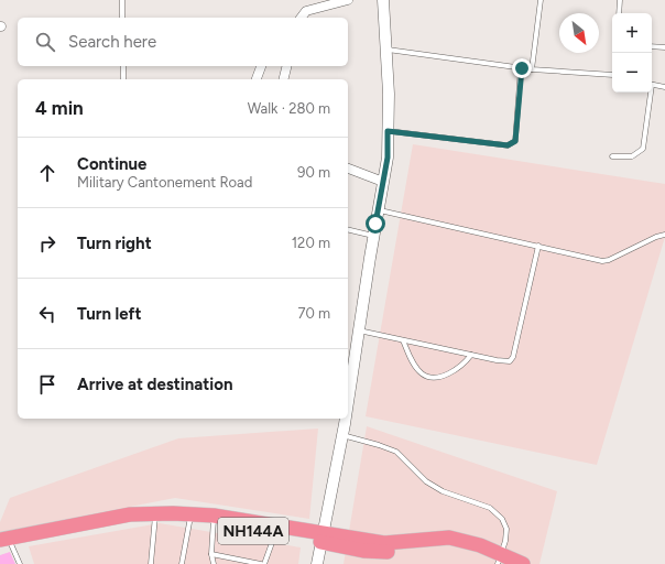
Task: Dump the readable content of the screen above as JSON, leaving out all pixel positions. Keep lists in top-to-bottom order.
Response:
{
  "streets": {
    "highway": ["NH144A"]
  },
  "north": "bottom right",
  "page": {
    "map_buttons": ["+", "−"],
    "search": "Search here",
    "heading": ["4 min", "Walk · 280 m"],
    "list": [
      ["Continue", "Military Cantonement Road", "90 m"],
      ["Turn right", "120 m"],
      ["Turn left", "70 m"],
      "Arrive at destination"
    ]
  }
}
